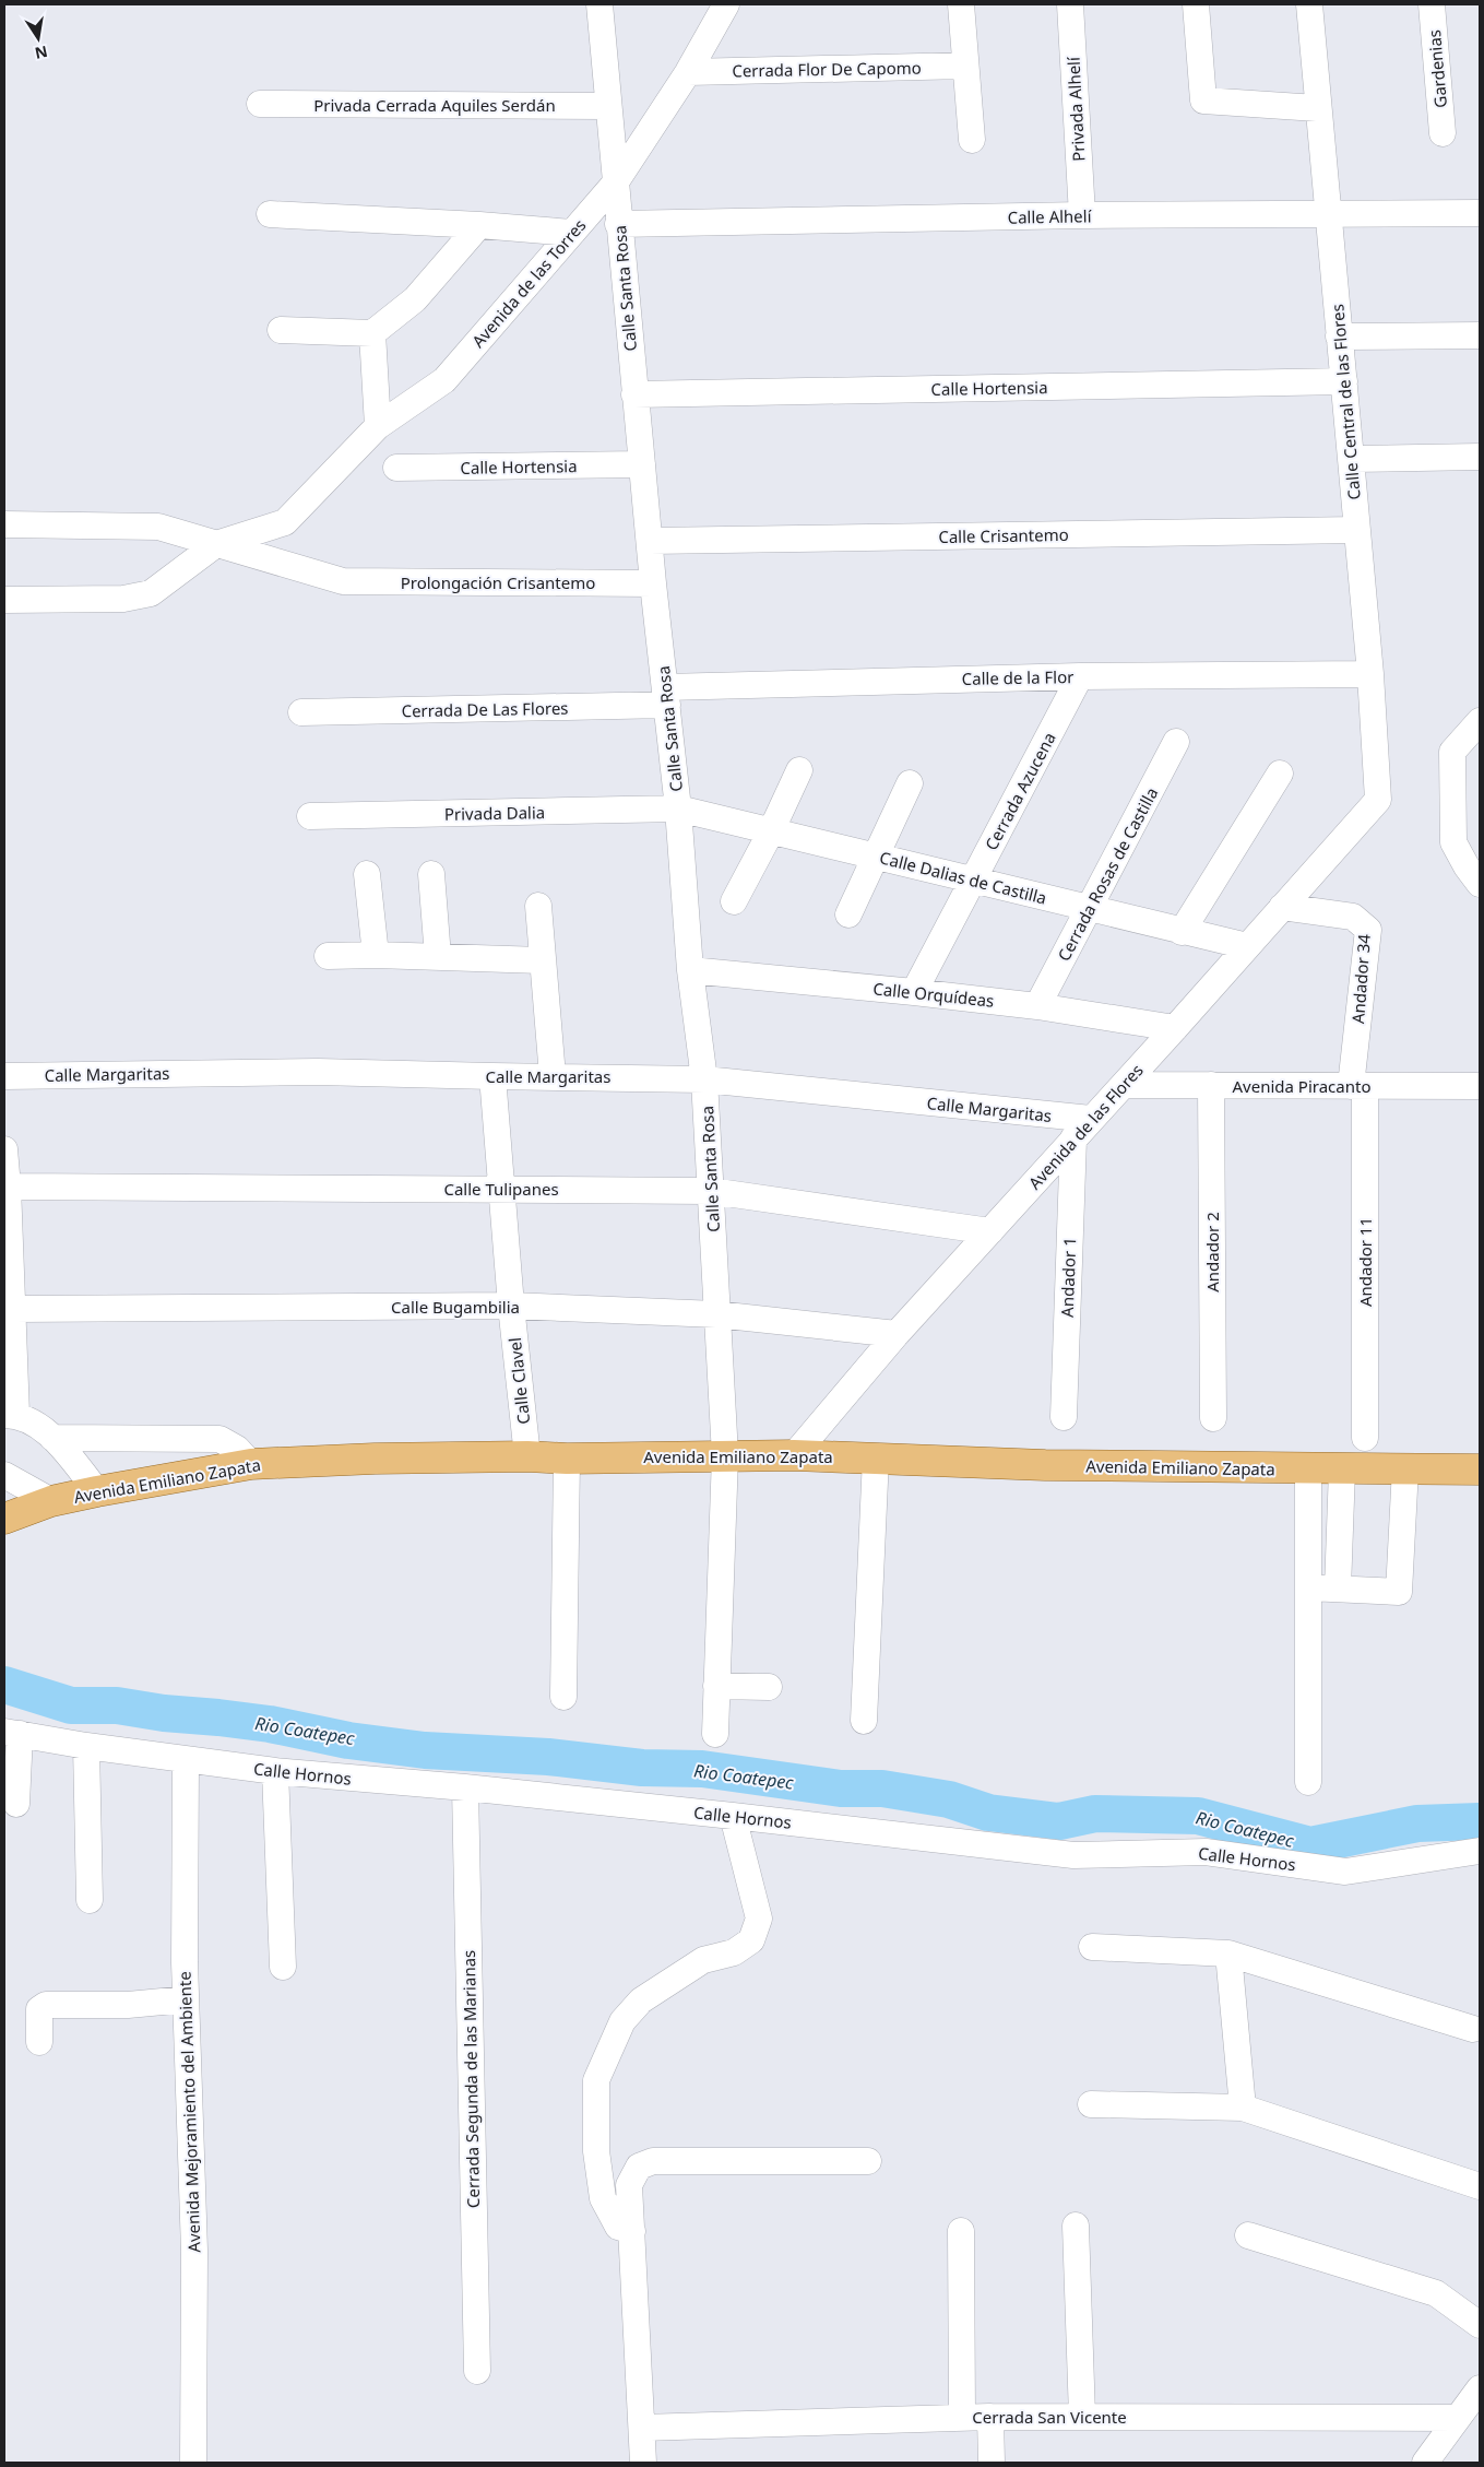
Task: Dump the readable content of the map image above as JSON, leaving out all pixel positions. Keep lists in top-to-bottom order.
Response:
{
  "streets": {
    "main road": ["Avenida Emiliano Zapata"],
    "street": [
      "Cerrada Flor De Capomo",
      "Gardenias",
      "Privada Cerrada Aquiles Serdán",
      "Privada Alhelí",
      "Calle Alhelí",
      "Avenida de las Torres",
      "Calle Santa Rosa",
      "Calle Hortensia",
      "Calle Central de las Flores",
      "Calle Crisantemo",
      "Prolongación Crisantemo",
      "Calle de la Flor",
      "Cerrada De Las Flores",
      "Cerrada Azucena",
      "Privada Dalia",
      "Cerrada Rosas de Castilla",
      "Calle Dalias de Castilla",
      "Andador 34",
      "Calle Orquídeas",
      "Calle Margaritas",
      "Avenida Piracanto",
      "Avenida de las Flores",
      "Calle Tulipanes",
      "Andador 2",
      "Andador 11",
      "Andador 1",
      "Calle Bugambilia",
      "Calle Clavel",
      "Calle Hornos",
      "Cerrada Segunda de las Marianas",
      "Avenida Mejoramiento del Ambiente",
      "Cerrada San Vicente"
    ]
  },
  "crossings": [
    ["Cerrada Flor De Capomo", "Avenida de las Torres"],
    ["Privada Cerrada Aquiles Serdán", "Calle Santa Rosa"],
    ["Privada Alhelí", "Calle Alhelí"],
    ["Calle Alhelí", "Calle Santa Rosa"],
    ["Calle Alhelí", "Calle Central de las Flores"],
    ["Avenida de las Torres", "Calle Santa Rosa"],
    ["Calle Santa Rosa", "Calle Hortensia"],
    ["Calle Santa Rosa", "Calle Crisantemo"],
    ["Calle Santa Rosa", "Prolongación Crisantemo"],
    ["Calle Santa Rosa", "Calle de la Flor"],
    ["Calle Santa Rosa", "Cerrada De Las Flores"],
    ["Calle Santa Rosa", "Privada Dalia"],
    ["Calle Santa Rosa", "Calle Dalias de Castilla"],
    ["Calle Santa Rosa", "Calle Orquídeas"],
    ["Calle Santa Rosa", "Calle Margaritas"],
    ["Calle Santa Rosa", "Calle Tulipanes"],
    ["Calle Santa Rosa", "Calle Bugambilia"],
    ["Calle Santa Rosa", "Avenida Emiliano Zapata"],
    ["Calle Hortensia", "Calle Central de las Flores"],
    ["Calle Central de las Flores", "Calle Crisantemo"],
    ["Calle Central de las Flores", "Calle de la Flor"],
    ["Calle Central de las Flores", "Avenida de las Flores"],
    ["Calle de la Flor", "Cerrada De Las Flores"],
    ["Calle de la Flor", "Cerrada Azucena"],
    ["Cerrada Azucena", "Calle Dalias de Castilla"],
    ["Cerrada Azucena", "Calle Orquídeas"],
    ["Privada Dalia", "Calle Dalias de Castilla"],
    ["Cerrada Rosas de Castilla", "Calle Dalias de Castilla"],
    ["Cerrada Rosas de Castilla", "Calle Orquídeas"],
    ["Calle Dalias de Castilla", "Avenida de las Flores"],
    ["Andador 34", "Avenida Piracanto"],
    ["Andador 34", "Avenida de las Flores"],
    ["Andador 34", "Andador 11"],
    ["Calle Orquídeas", "Avenida de las Flores"],
    ["Calle Margaritas", "Avenida de las Flores"],
    ["Calle Margaritas", "Calle Clavel"],
    ["Avenida Piracanto", "Avenida de las Flores"],
    ["Avenida Piracanto", "Andador 2"],
    ["Avenida Piracanto", "Andador 11"],
    ["Avenida de las Flores", "Calle Tulipanes"],
    ["Avenida de las Flores", "Andador 1"],
    ["Avenida de las Flores", "Calle Bugambilia"],
    ["Avenida de las Flores", "Avenida Emiliano Zapata"],
    ["Calle Tulipanes", "Calle Clavel"],
    ["Calle Bugambilia", "Calle Clavel"],
    ["Calle Clavel", "Avenida Emiliano Zapata"],
    ["Calle Hornos", "Cerrada Segunda de las Marianas"],
    ["Calle Hornos", "Avenida Mejoramiento del Ambiente"]
  ],
  "water": ["Rio Coatepec"],
  "north": "bottom"
}
